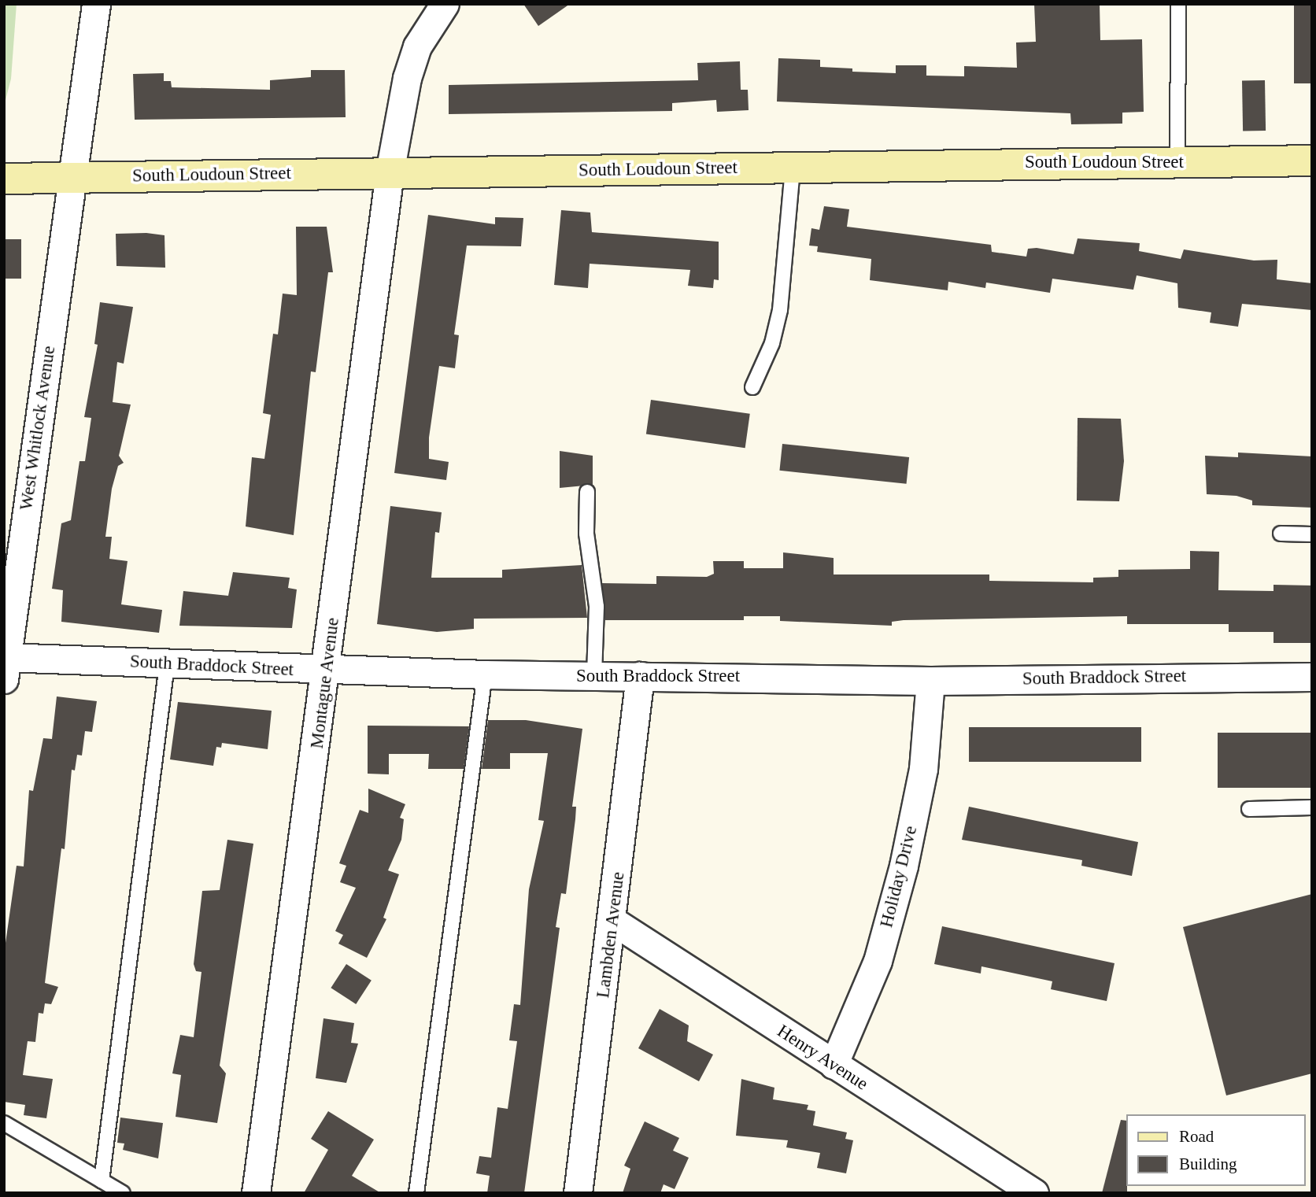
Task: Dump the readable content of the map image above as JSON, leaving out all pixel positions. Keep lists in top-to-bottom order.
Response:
{
  "streets": {
    "street": [
      "South Loudoun Street",
      "West Whitlock Avenue",
      "South Braddock Street",
      "Montague Avenue",
      "Holiday Drive",
      "Lambden Avenue",
      "Henry Avenue"
    ]
  },
  "crossings": [
    ["South Loudoun Street", "West Whitlock Avenue"],
    ["South Loudoun Street", "Montague Avenue"],
    ["West Whitlock Avenue", "South Braddock Street"],
    ["South Braddock Street", "Montague Avenue"],
    ["South Braddock Street", "Holiday Drive"],
    ["South Braddock Street", "Lambden Avenue"],
    ["Holiday Drive", "Henry Avenue"],
    ["Lambden Avenue", "Henry Avenue"]
  ],
  "legend": ["Road", "Building"]
}
